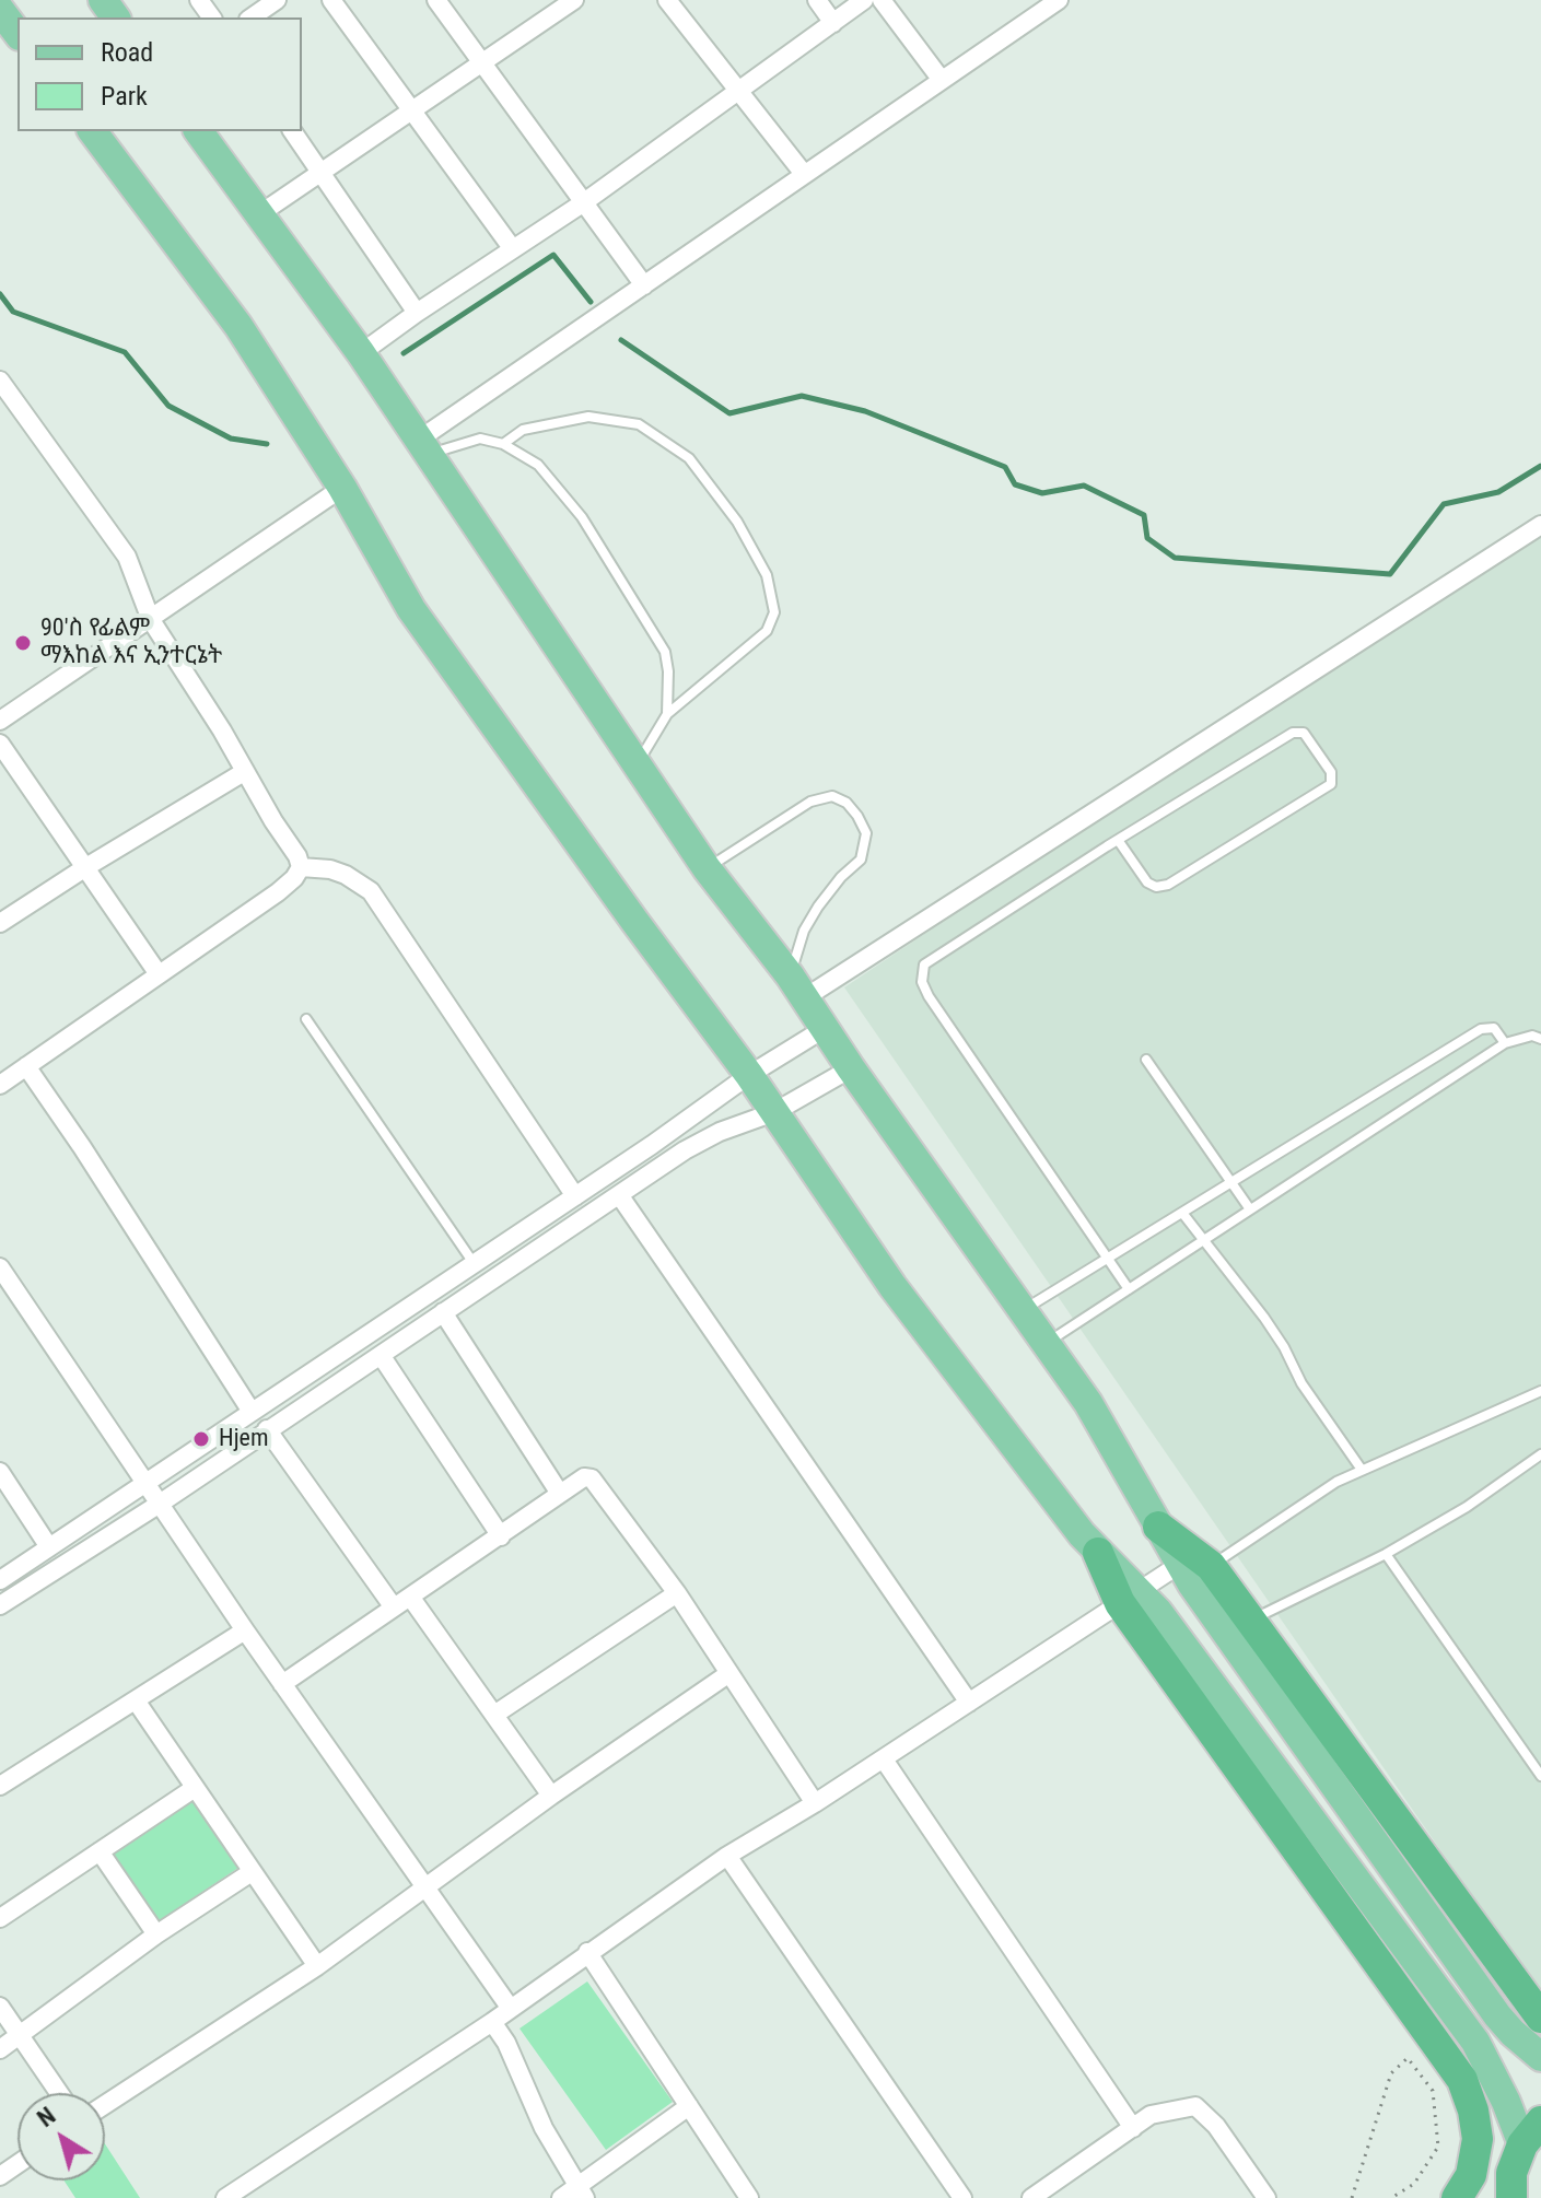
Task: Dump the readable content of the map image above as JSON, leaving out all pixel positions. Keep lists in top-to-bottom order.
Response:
{
  "places": ["90'ስ የፊልም ማእከል እና ኢንተርኔት", "Hjem"],
  "legend": ["Road", "Park"],
  "north": "top left"
}
